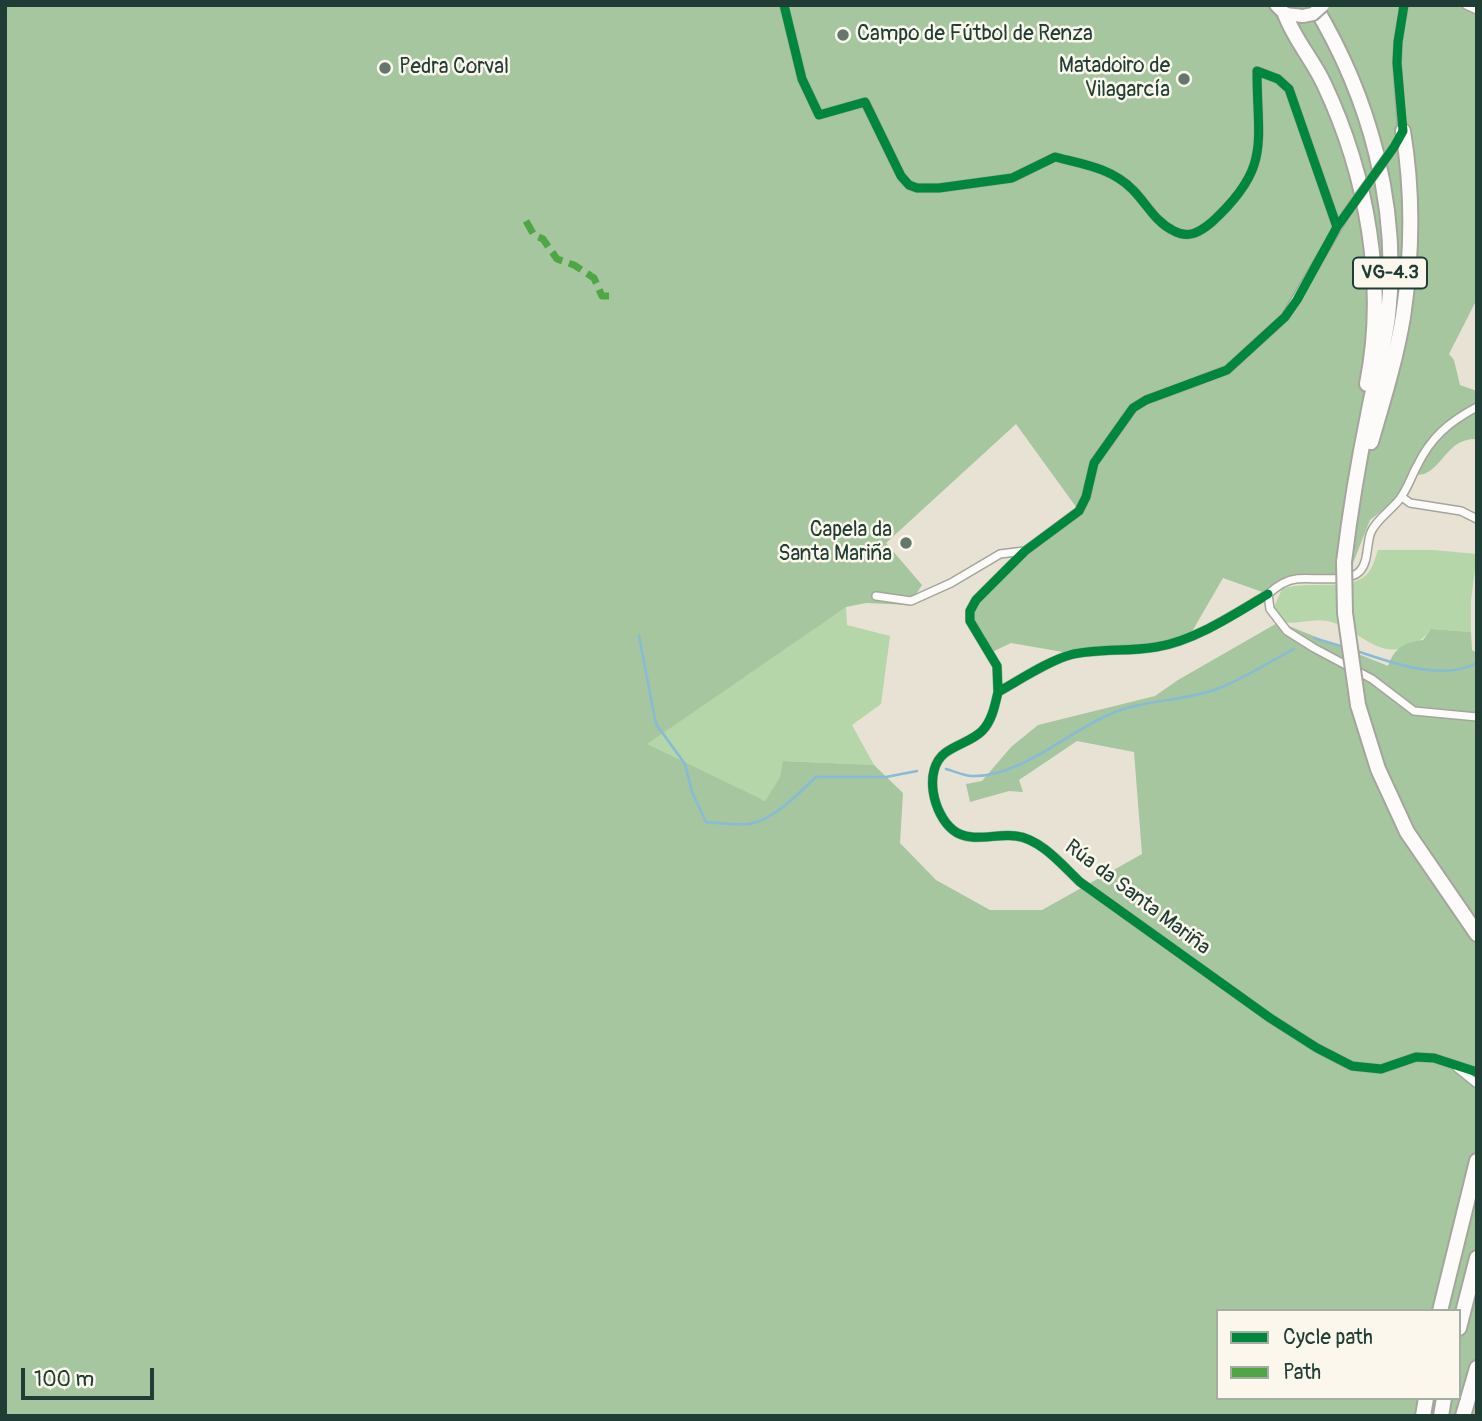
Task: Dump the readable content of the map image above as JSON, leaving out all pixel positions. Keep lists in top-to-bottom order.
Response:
{
  "streets": {
    "highway": ["VG-4.3"],
    "street": ["Rúa da Santa Mariña"]
  },
  "places": [
    "Campo de Fútbol de Renza",
    "Pedra Corval",
    "Matadoiro de Vilagarcía",
    "Capela da Santa Mariña"
  ],
  "legend": ["Cycle path", "Path"],
  "scale_bar": "100 m"
}
